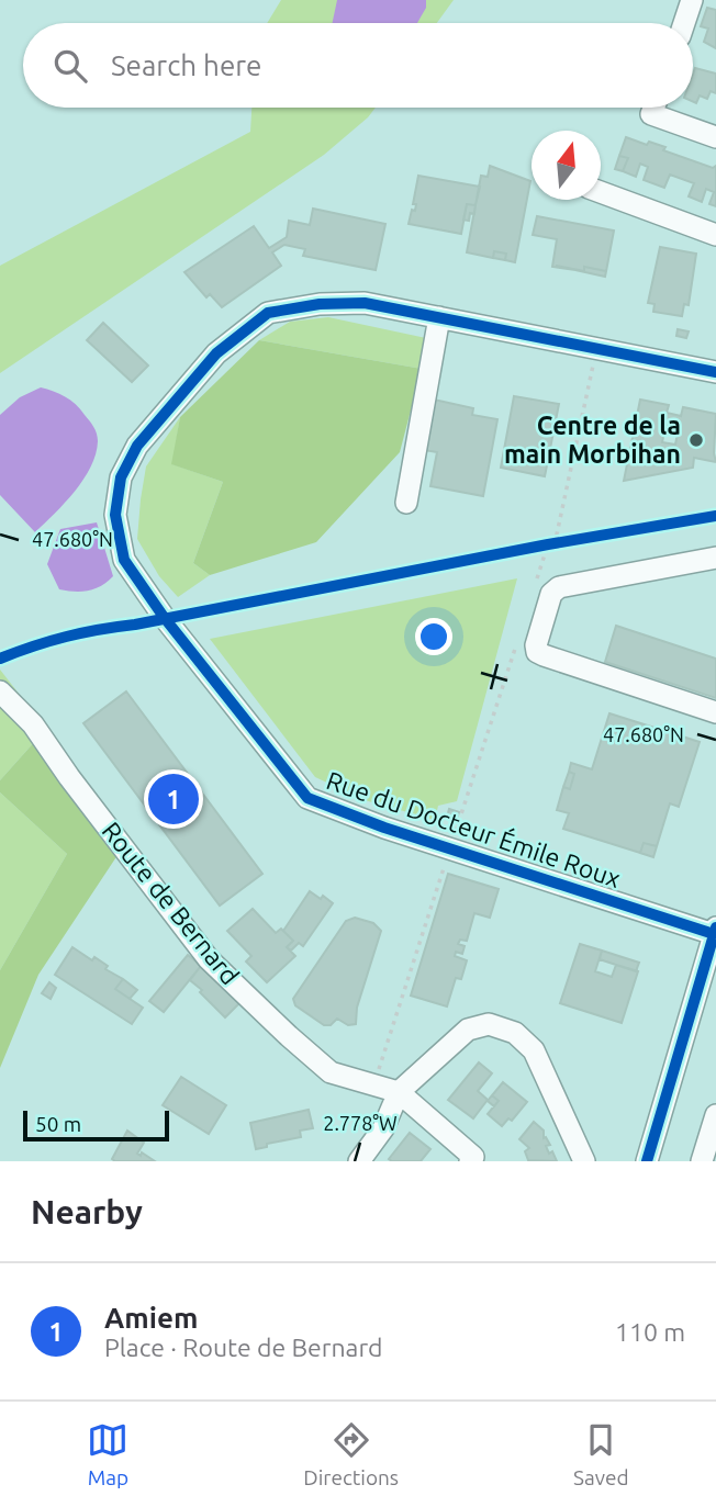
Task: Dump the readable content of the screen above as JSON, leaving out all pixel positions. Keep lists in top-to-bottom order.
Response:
{
  "streets": {
    "street": ["Rue du Docteur Émile Roux", "Route de Bernard"]
  },
  "places": ["Centre de la main Morbihan"],
  "scale_bar": "50 m",
  "north": "top",
  "page": {
    "search": "Search here",
    "pins": "1",
    "scale": "50 m",
    "heading": "Nearby",
    "list": [
      {
        "mark": "1",
        "name": "Amiem",
        "note": "Place · Route de Bernard",
        "value": "110 m"
      }
    ],
    "nav": ["Map", "Directions", "Saved"]
  },
  "coordinates": ["47.680°N", "2.778°W"]
}
